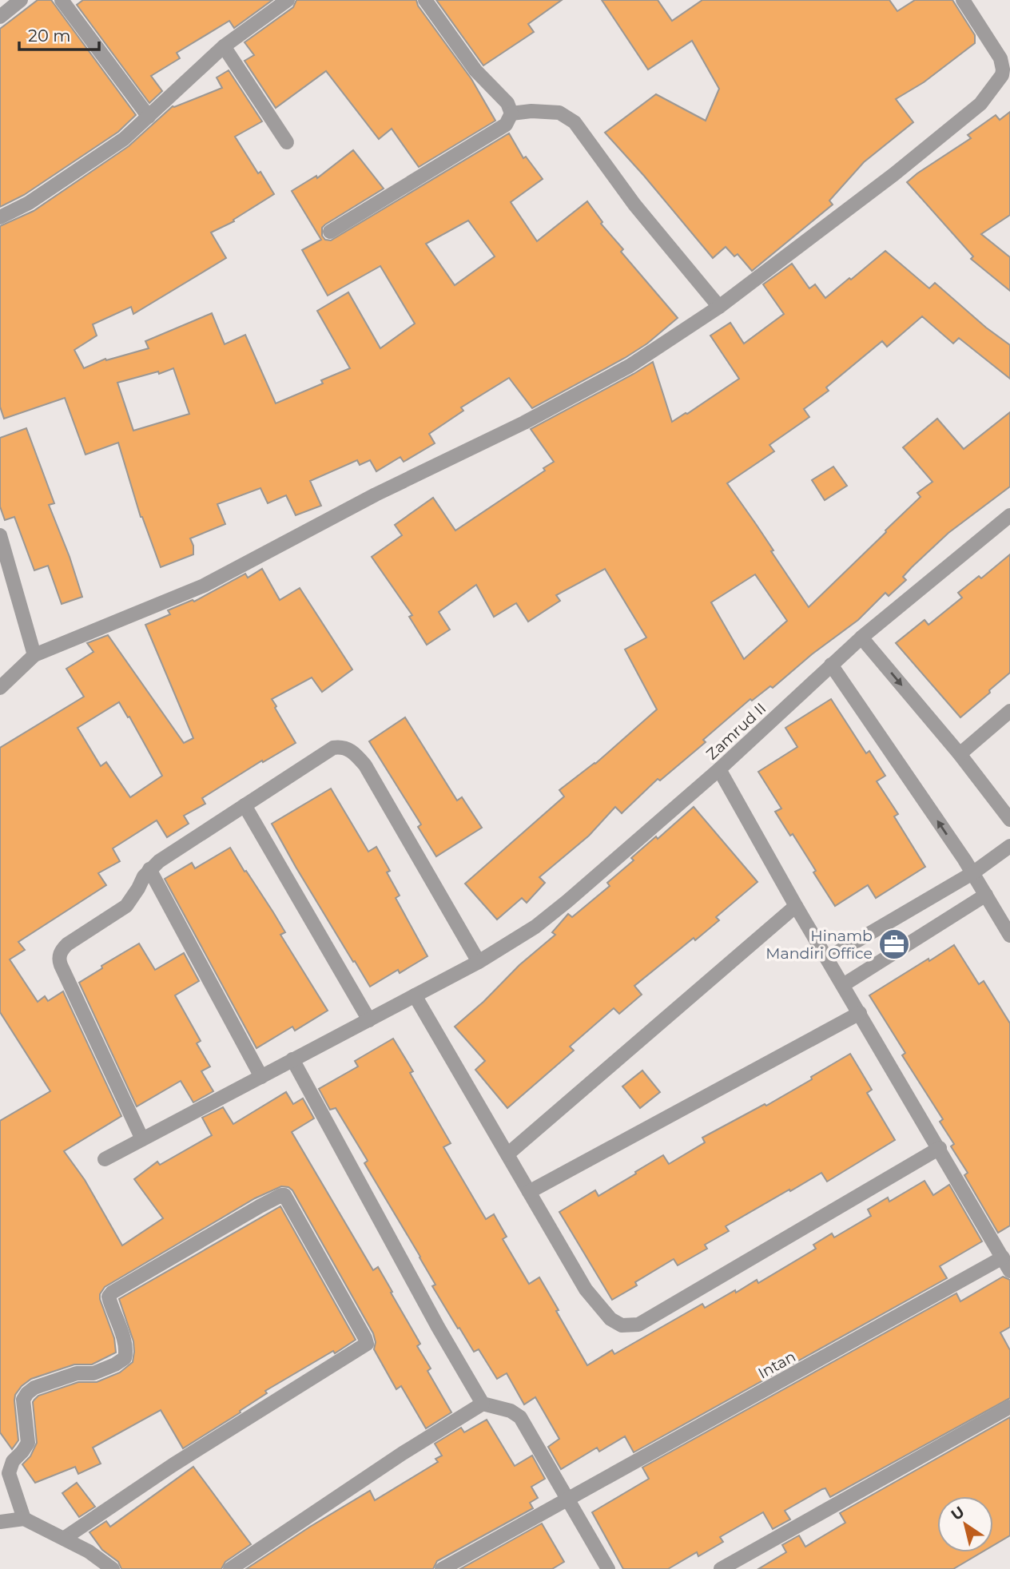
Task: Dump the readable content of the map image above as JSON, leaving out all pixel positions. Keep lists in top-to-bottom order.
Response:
{
  "streets": {
    "street": ["Zamrud II", "Intan"]
  },
  "places": {
    "office": ["Hinamb Mandiri Office"]
  },
  "scale_bar": "20 m",
  "north": "top left"
}
